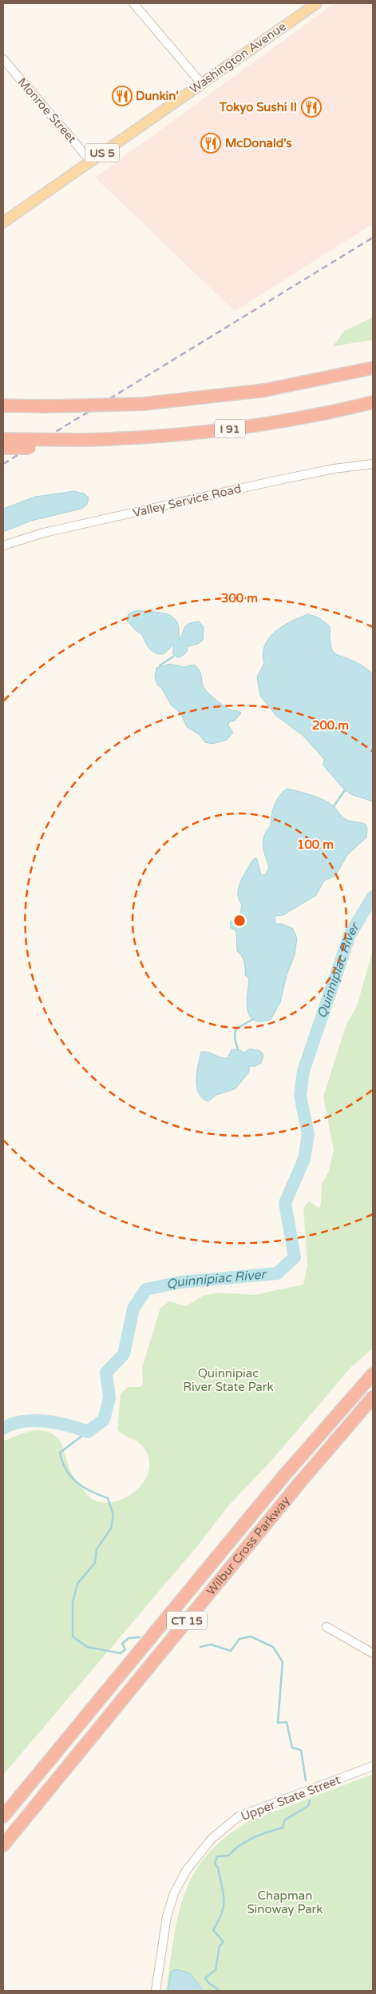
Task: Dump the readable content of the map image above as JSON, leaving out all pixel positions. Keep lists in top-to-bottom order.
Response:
{
  "streets": {
    "highway": ["I 91", "Wilbur Cross Parkway", "CT 15"],
    "main road": ["Washington Avenue", "US 5"],
    "street": ["Monroe Street", "Valley Service Road", "Upper State Street"]
  },
  "crossings": [
    ["Washington Avenue", "Monroe Street"]
  ],
  "water": ["Quinnipiac River"],
  "parks": ["Quinnipiac River State Park", "Chapman Sinoway Park"],
  "places": {
    "restaurant": ["Dunkin'", "Tokyo Sushi II", "McDonald's"]
  },
  "rings": ["300 m", "200 m", "100 m"]
}
